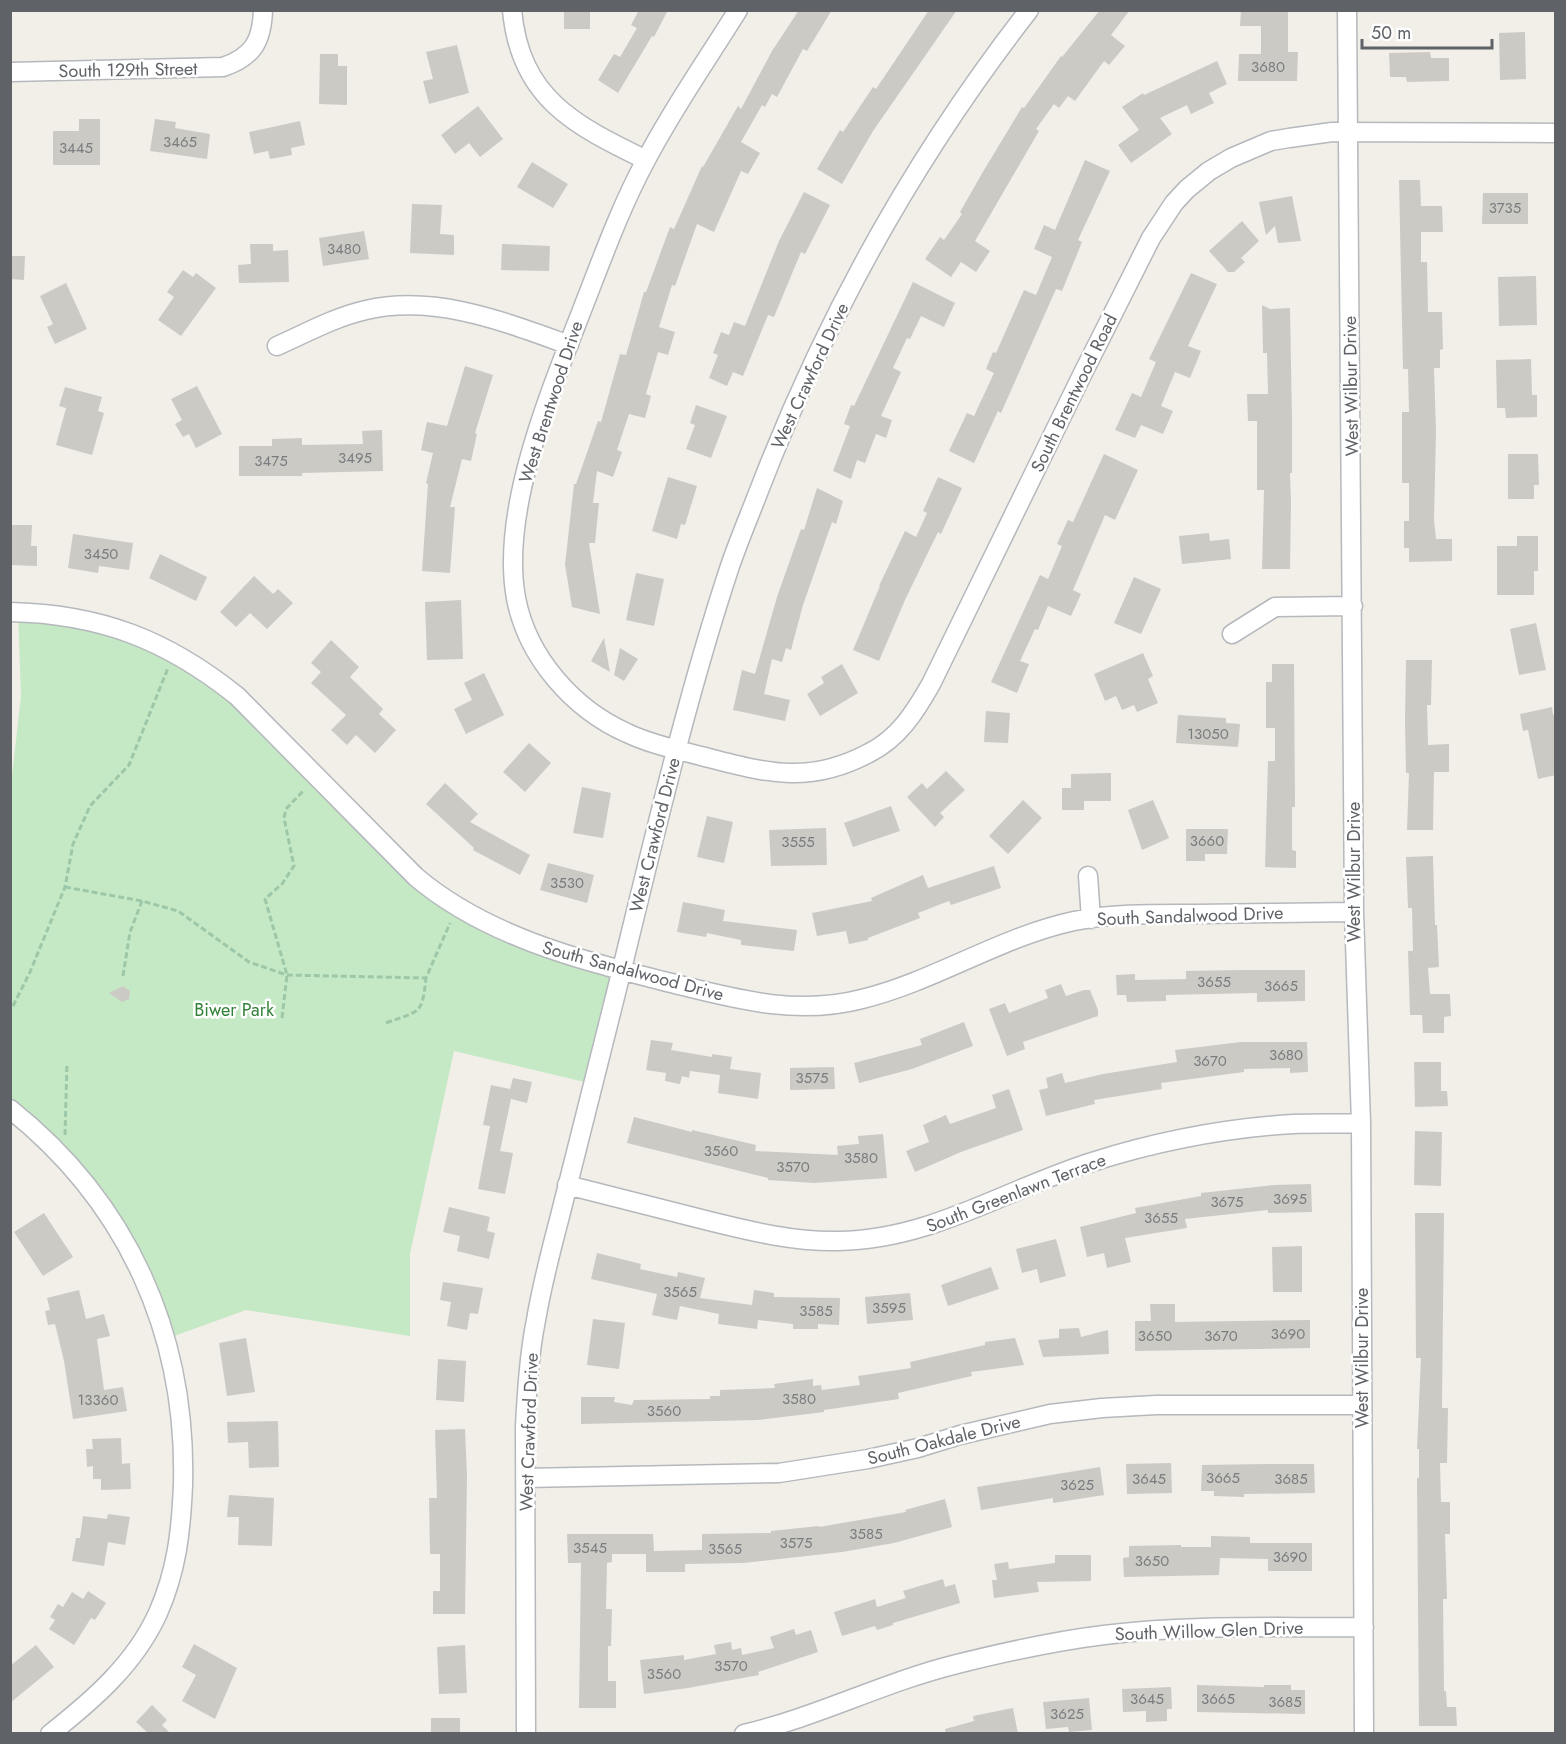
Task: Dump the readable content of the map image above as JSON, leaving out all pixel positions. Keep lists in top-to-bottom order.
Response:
{
  "streets": {
    "street": [
      "South 129th Street",
      "West Crawford Drive",
      "West Wilbur Drive",
      "South Brentwood Road",
      "West Brentwood Drive",
      "South Sandalwood Drive",
      "South Greenlawn Terrace",
      "South Oakdale Drive",
      "South Willow Glen Drive"
    ]
  },
  "crossings": [
    ["West Crawford Drive", "South Brentwood Road"],
    ["West Crawford Drive", "West Brentwood Drive"],
    ["West Crawford Drive", "South Sandalwood Drive"],
    ["West Crawford Drive", "South Greenlawn Terrace"],
    ["West Crawford Drive", "South Oakdale Drive"],
    ["West Wilbur Drive", "South Brentwood Road"],
    ["West Wilbur Drive", "South Sandalwood Drive"],
    ["West Wilbur Drive", "South Greenlawn Terrace"],
    ["West Wilbur Drive", "South Oakdale Drive"],
    ["West Wilbur Drive", "South Willow Glen Drive"],
    ["South Brentwood Road", "West Brentwood Drive"]
  ],
  "parks": ["Biwer Park"],
  "house_numbers": [
    "3680",
    "3465",
    "3445",
    "3735",
    "3480",
    "3495",
    "3475",
    "3450",
    "13050",
    "3660",
    "3555",
    "3530",
    "3655",
    "3665",
    "3680",
    "3670",
    "3575",
    "3560",
    "3580",
    "3570",
    "3695",
    "3675",
    "3655",
    "3565",
    "3595",
    "3585",
    "3690",
    "3650",
    "3670",
    "3580",
    "13360",
    "3560",
    "3665",
    "3645",
    "3685",
    "3625",
    "3585",
    "3575",
    "3545",
    "3565",
    "3690",
    "3650",
    "3570",
    "3560",
    "3645",
    "3665",
    "3685",
    "3625"
  ],
  "scale_bar": "50 m"
}
